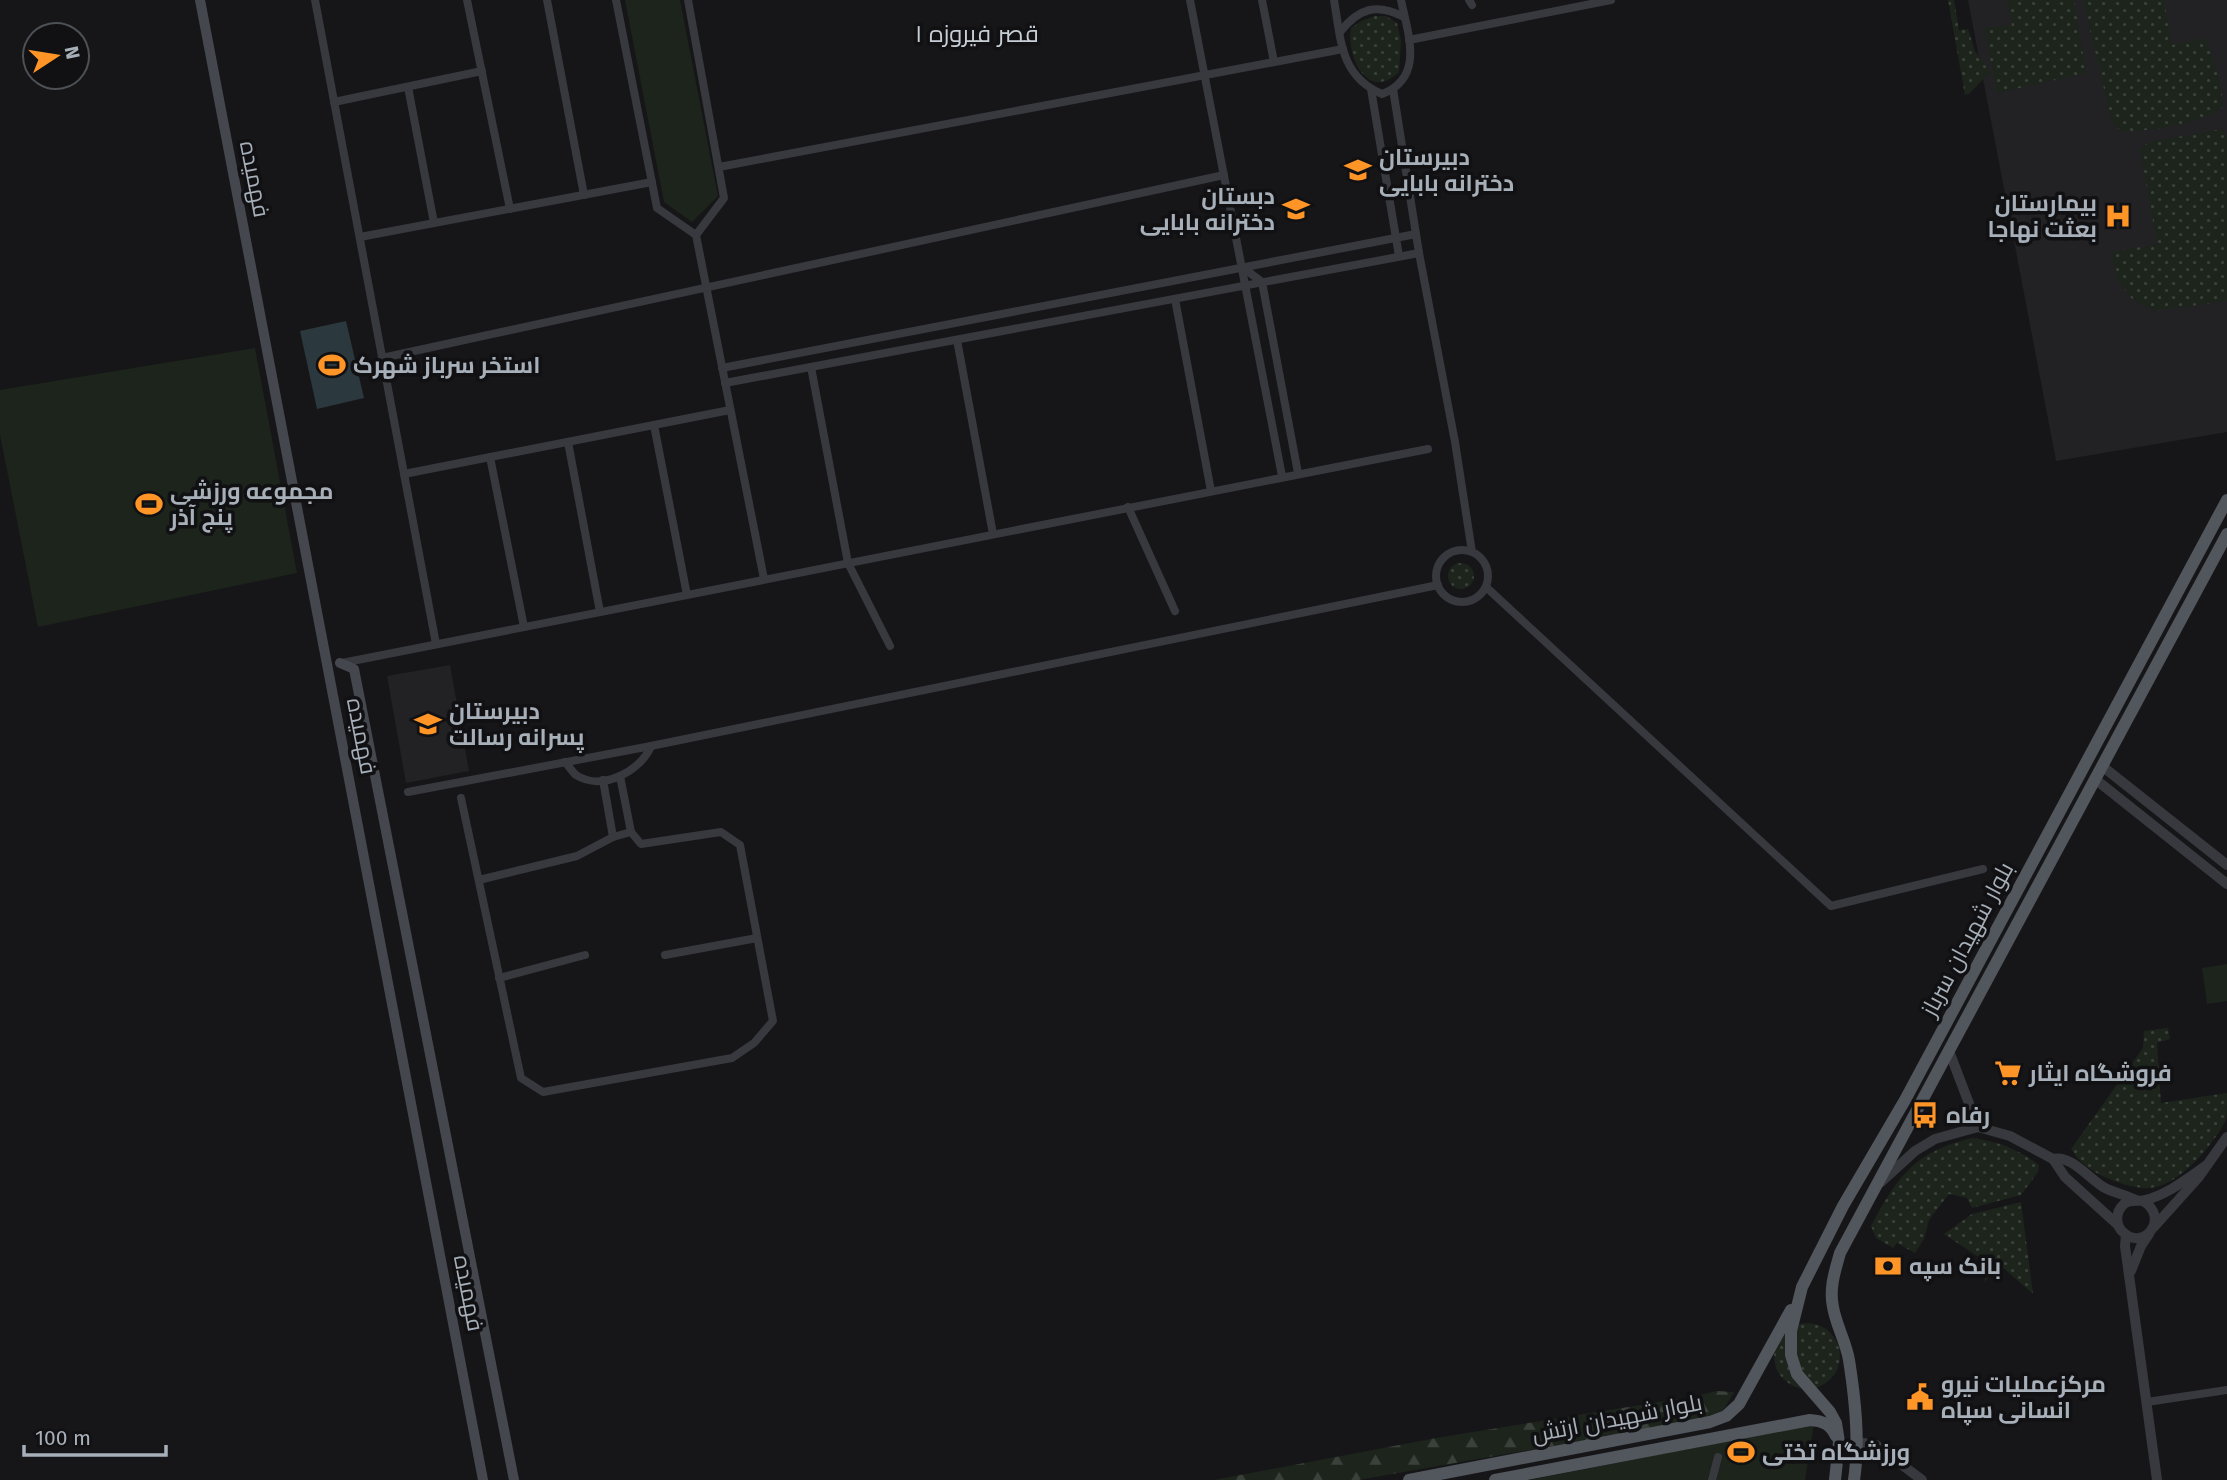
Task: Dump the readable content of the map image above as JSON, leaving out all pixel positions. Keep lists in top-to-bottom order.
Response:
{
  "streets": {
    "main road": ["فهمیده", "بلوار شهیدان سرباز", "بلوار شهیدان ارتش"]
  },
  "crossings": [
    ["بلوار شهیدان سرباز", "بلوار شهیدان ارتش"]
  ],
  "districts": ["قصر فیروزه ۱"],
  "places": {
    "school or university": ["دبیرستان دخترانه بابایی", "دبستان دخترانه بابایی", "دبیرستان پسرانه رسالت"],
    "hospital": ["بیمارستان بعثت نهاجا"],
    "sports": ["استخر سرباز شهرک", "مجموعه ورزشی پنج آذر", "ورزشگاه تختی"],
    "supermarket": ["فروشگاه ایثار"],
    "bus stop": ["رفاه"],
    "bank": ["بانک سپه"],
    "public building": ["مرکزعملیات نیرو انسانی سپاه"]
  },
  "scale_bar": "100 m",
  "north": "right"
}
